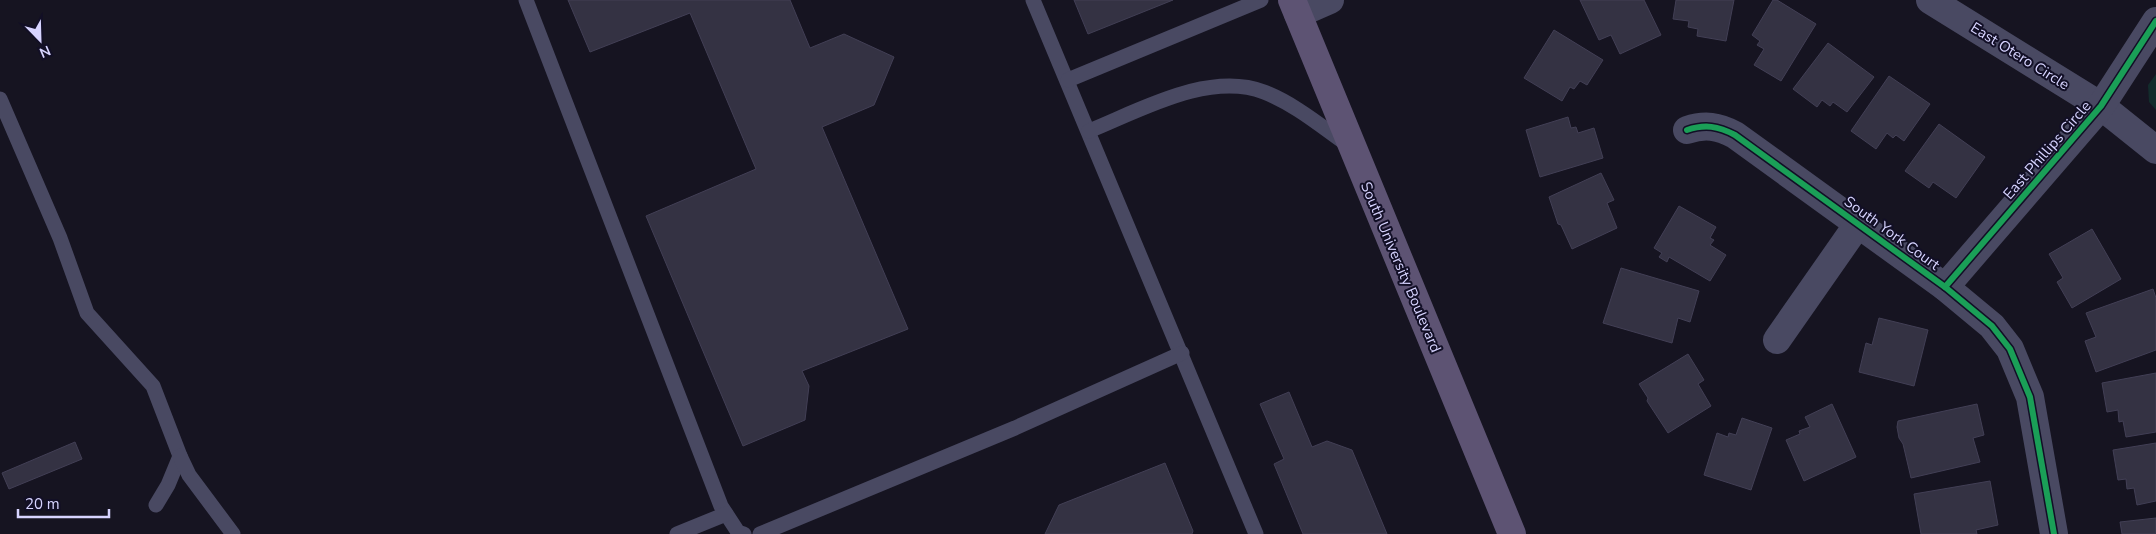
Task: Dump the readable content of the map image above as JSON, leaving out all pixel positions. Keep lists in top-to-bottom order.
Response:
{
  "streets": {
    "main road": ["South University Boulevard"],
    "street": ["East Otero Circle", "East Phillips Circle", "South York Court"]
  },
  "crossings": [
    ["East Otero Circle", "East Phillips Circle"],
    ["East Phillips Circle", "South York Court"]
  ],
  "scale_bar": "20 m",
  "north": "bottom right"
}
